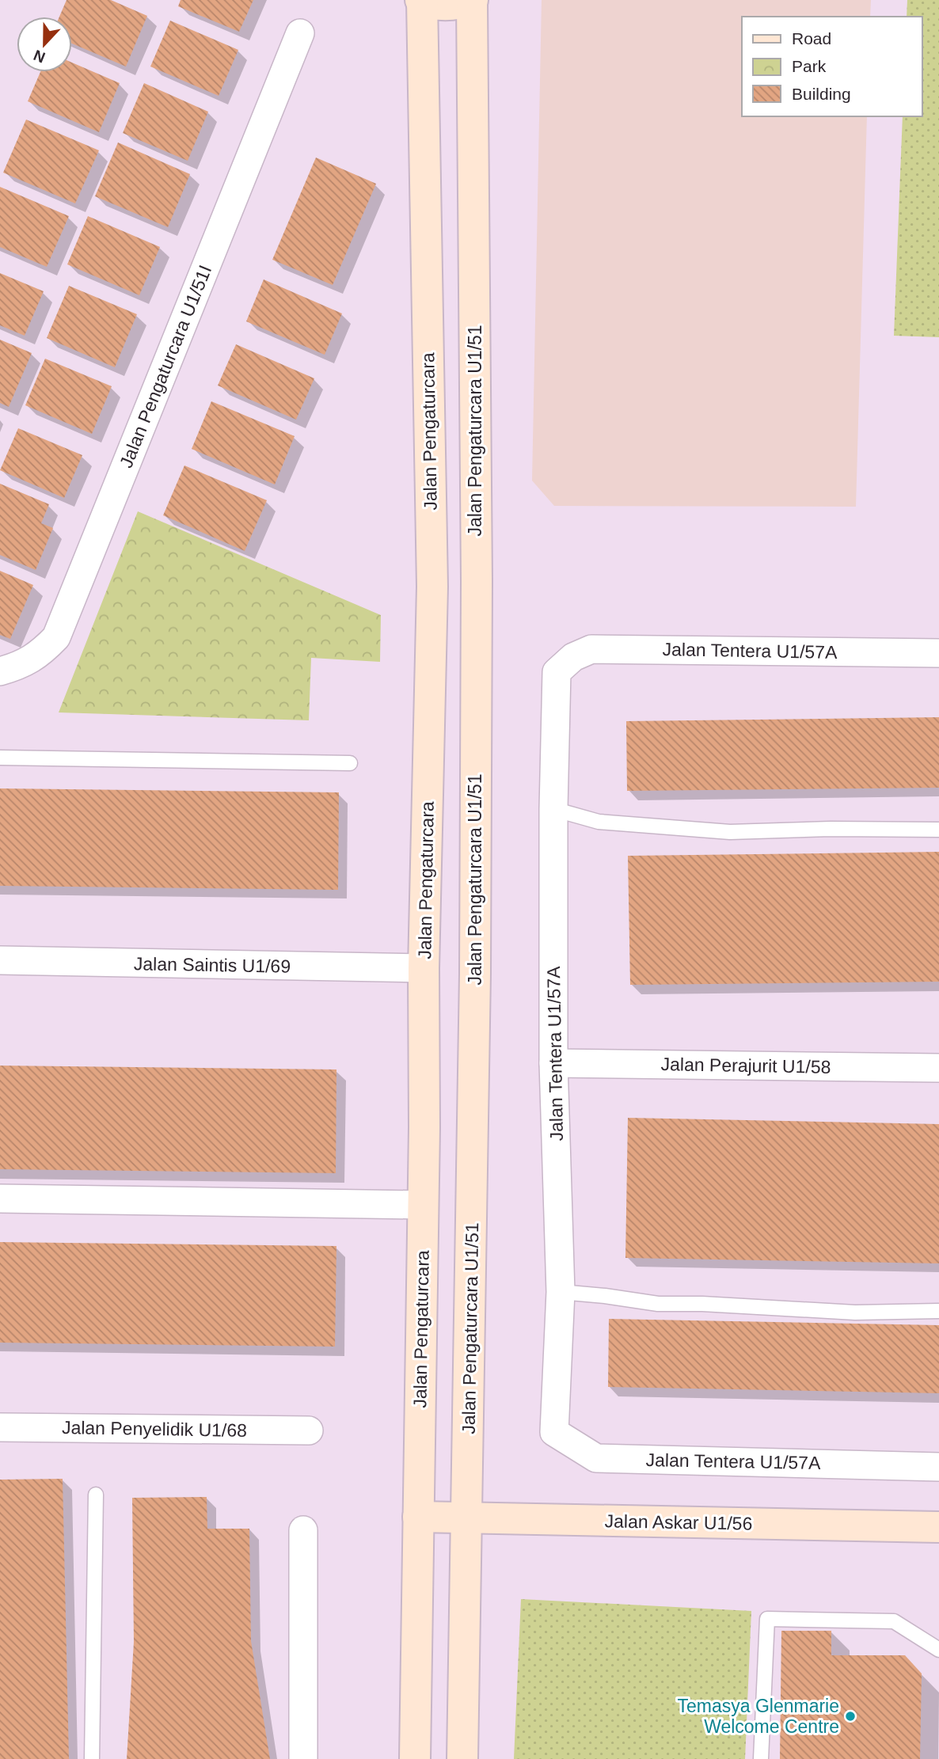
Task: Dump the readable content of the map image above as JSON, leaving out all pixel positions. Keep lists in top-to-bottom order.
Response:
{
  "streets": {
    "street": [
      "Jalan Pengaturcara U1/51I",
      "Jalan Pengaturcara U1/51",
      "Jalan Pengaturcara",
      "Jalan Tentera U1/57A",
      "Jalan Saintis U1/69",
      "Jalan Perajurit U1/58",
      "Jalan Penyelidik U1/68",
      "Jalan Askar U1/56"
    ]
  },
  "crossings": [
    ["Jalan Pengaturcara U1/51", "Jalan Askar U1/56"],
    ["Jalan Pengaturcara", "Jalan Saintis U1/69"],
    ["Jalan Pengaturcara", "Jalan Askar U1/56"],
    ["Jalan Tentera U1/57A", "Jalan Perajurit U1/58"]
  ],
  "places": ["Temasya Glenmarie Welcome Centre"],
  "legend": ["Road", "Park", "Building"],
  "north": "bottom"
}
